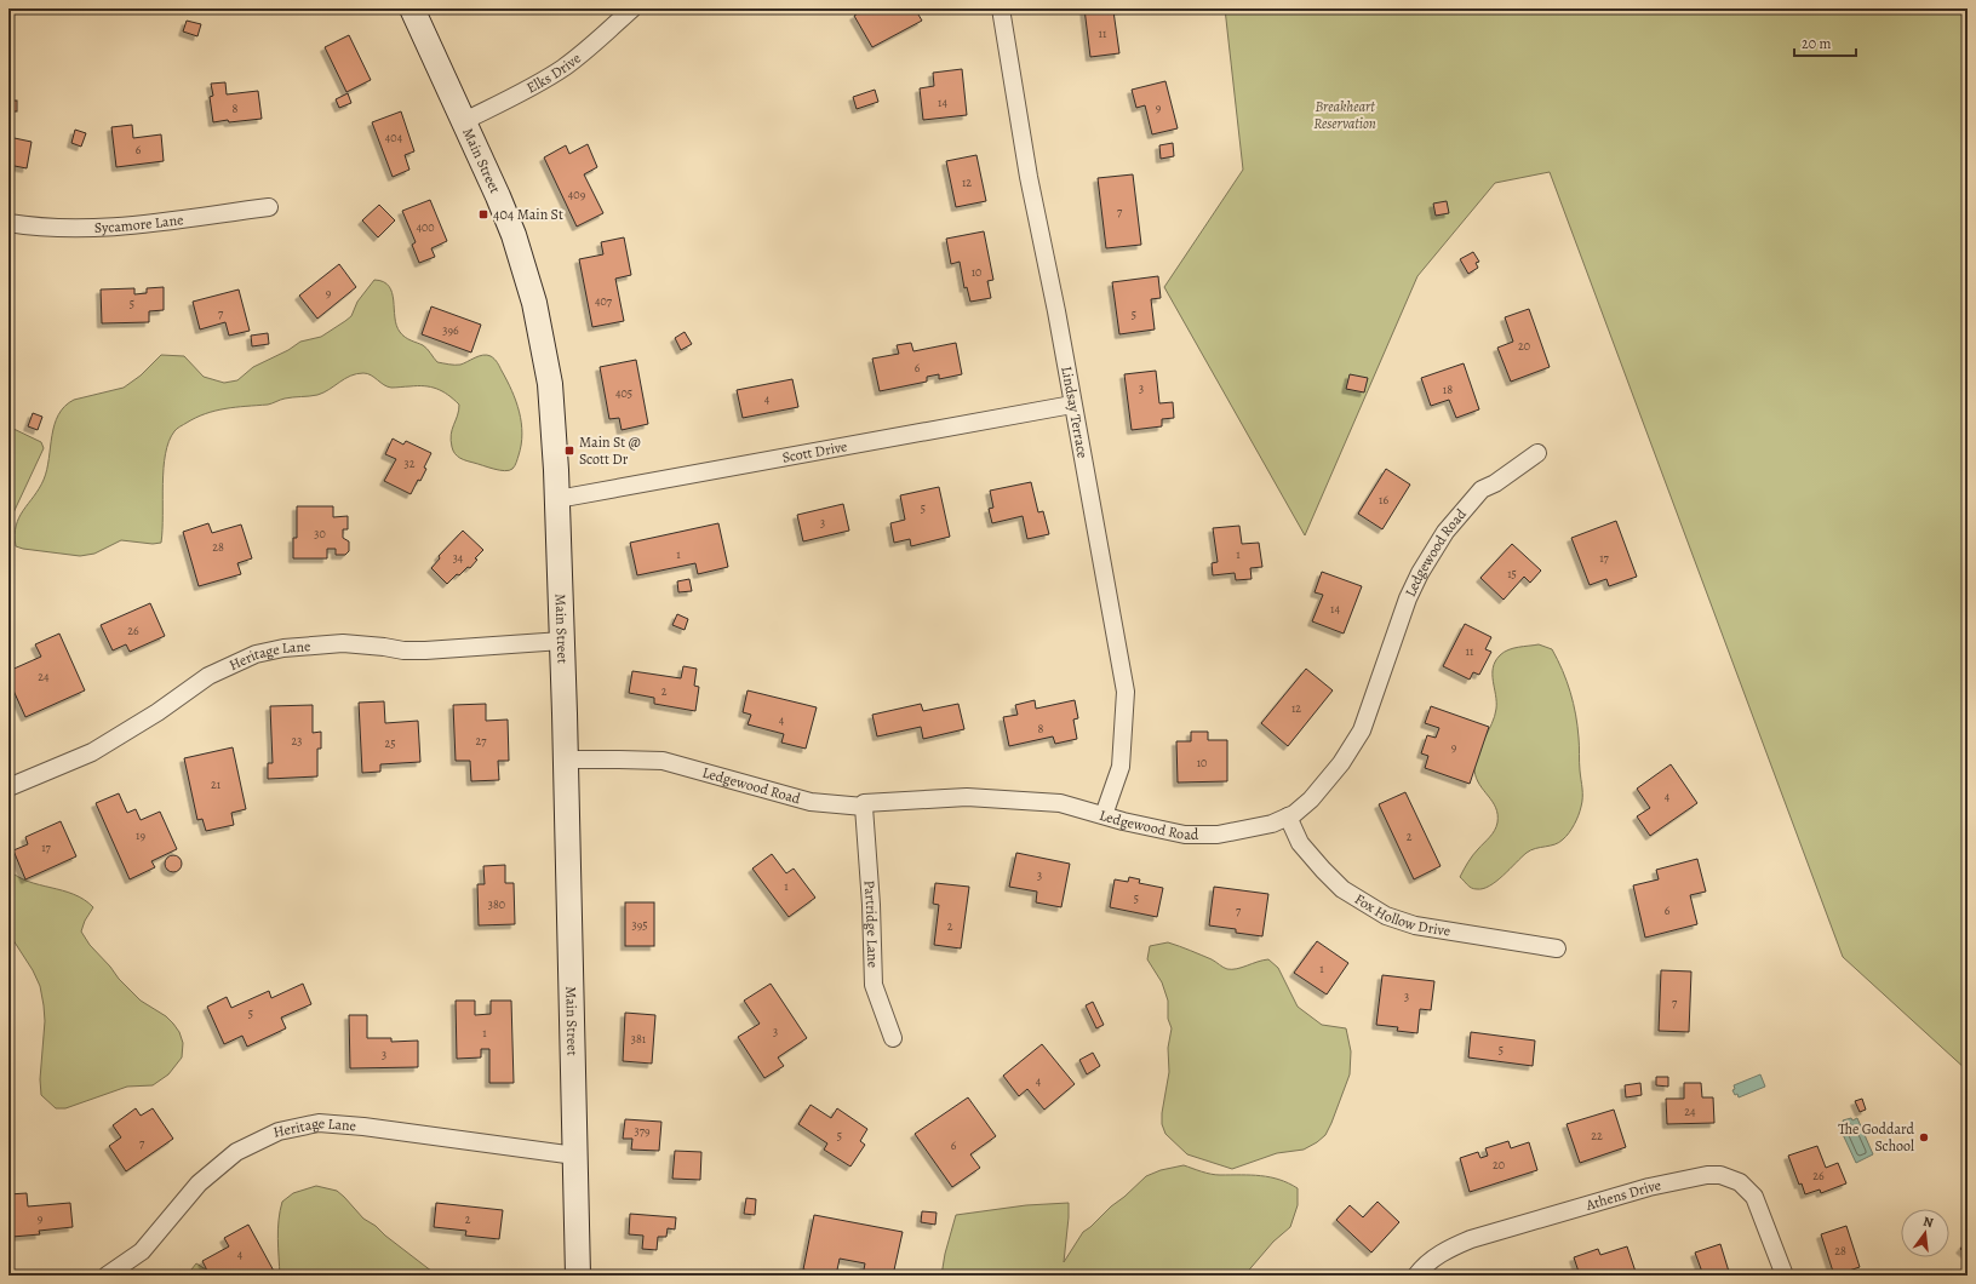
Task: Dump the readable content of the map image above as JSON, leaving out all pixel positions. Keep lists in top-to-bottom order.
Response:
{
  "streets": {
    "main road": ["Main Street"],
    "street": [
      "Elks Drive",
      "Sycamore Lane",
      "Lindsay Terrace",
      "Scott Drive",
      "Ledgewood Road",
      "Heritage Lane",
      "Fox Hollow Drive",
      "Partridge Lane",
      "Athens Drive"
    ]
  },
  "crossings": [
    ["Elks Drive", "Main Street"],
    ["Main Street", "Scott Drive"],
    ["Main Street", "Ledgewood Road"],
    ["Main Street", "Heritage Lane"],
    ["Lindsay Terrace", "Scott Drive"],
    ["Lindsay Terrace", "Ledgewood Road"],
    ["Ledgewood Road", "Fox Hollow Drive"],
    ["Ledgewood Road", "Partridge Lane"]
  ],
  "parks": ["Breakheart Reservation"],
  "places": {
    "transit": ["404 Main St", "Main St @ Scott Dr"],
    "other": ["The Goddard School"]
  },
  "house_numbers": [
    "11",
    "14",
    "9",
    "8",
    "404",
    "6",
    "12",
    "409",
    "7",
    "400",
    "10",
    "9",
    "407",
    "5",
    "7",
    "5",
    "396",
    "20",
    "6",
    "3",
    "18",
    "405",
    "4",
    "32",
    "16",
    "5",
    "3",
    "30",
    "28",
    "1",
    "1",
    "34",
    "17",
    "15",
    "14",
    "26",
    "11",
    "24",
    "2",
    "12",
    "4",
    "8",
    "23",
    "27",
    "25",
    "9",
    "10",
    "21",
    "4",
    "19",
    "2",
    "17",
    "3",
    "1",
    "5",
    "380",
    "7",
    "6",
    "395",
    "2",
    "1",
    "3",
    "7",
    "5",
    "3",
    "1",
    "381",
    "5",
    "3",
    "4",
    "24",
    "379",
    "5",
    "22",
    "7",
    "6",
    "20",
    "26",
    "9",
    "2",
    "28",
    "4"
  ],
  "scale_bar": "20 m",
  "north": "top"
}
